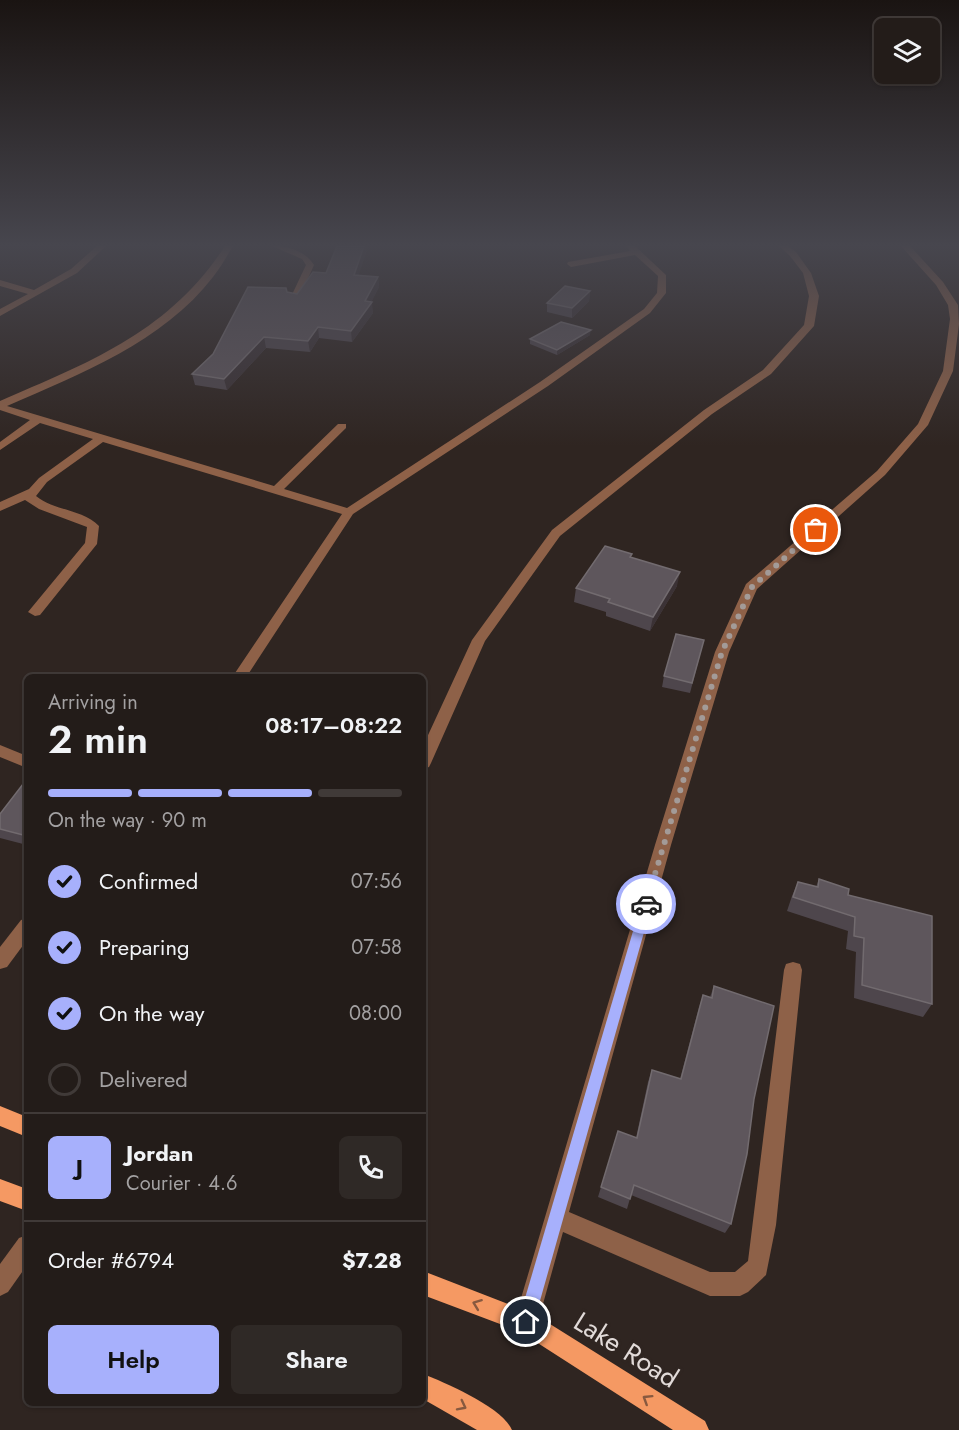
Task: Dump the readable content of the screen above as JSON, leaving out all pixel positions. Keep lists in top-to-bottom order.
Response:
{
  "streets": {
    "main road": ["Lake Road"]
  },
  "one_way": ["Lake Road"],
  "page": {
    "heading": ["2 min", "Arriving in", "08:17–08:22"],
    "panel": [
      "Jordan",
      "Courier · 4.6",
      "Order #6794",
      "$7.28"
    ],
    "bar": "On the way · 90 m",
    "list": [
      ["Confirmed", "07:56"],
      ["Preparing", "07:58"],
      ["On the way", "08:00"],
      "Delivered"
    ],
    "round": "J",
    "buttons": ["Help", "Share"]
  }
}
